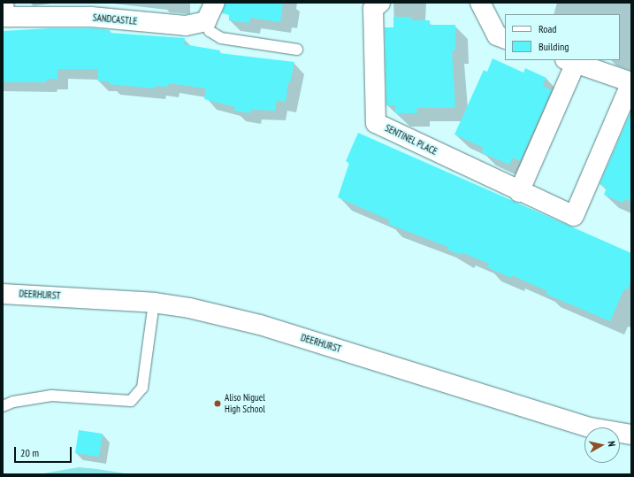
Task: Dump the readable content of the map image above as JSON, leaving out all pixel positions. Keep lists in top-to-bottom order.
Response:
{
  "streets": {
    "street": ["SANDCASTLE", "SENTINEL PLACE", "DEERHURST"]
  },
  "places": ["Aliso Niguel High School"],
  "legend": ["Road", "Building"],
  "scale_bar": "20 m",
  "north": "right"
}
